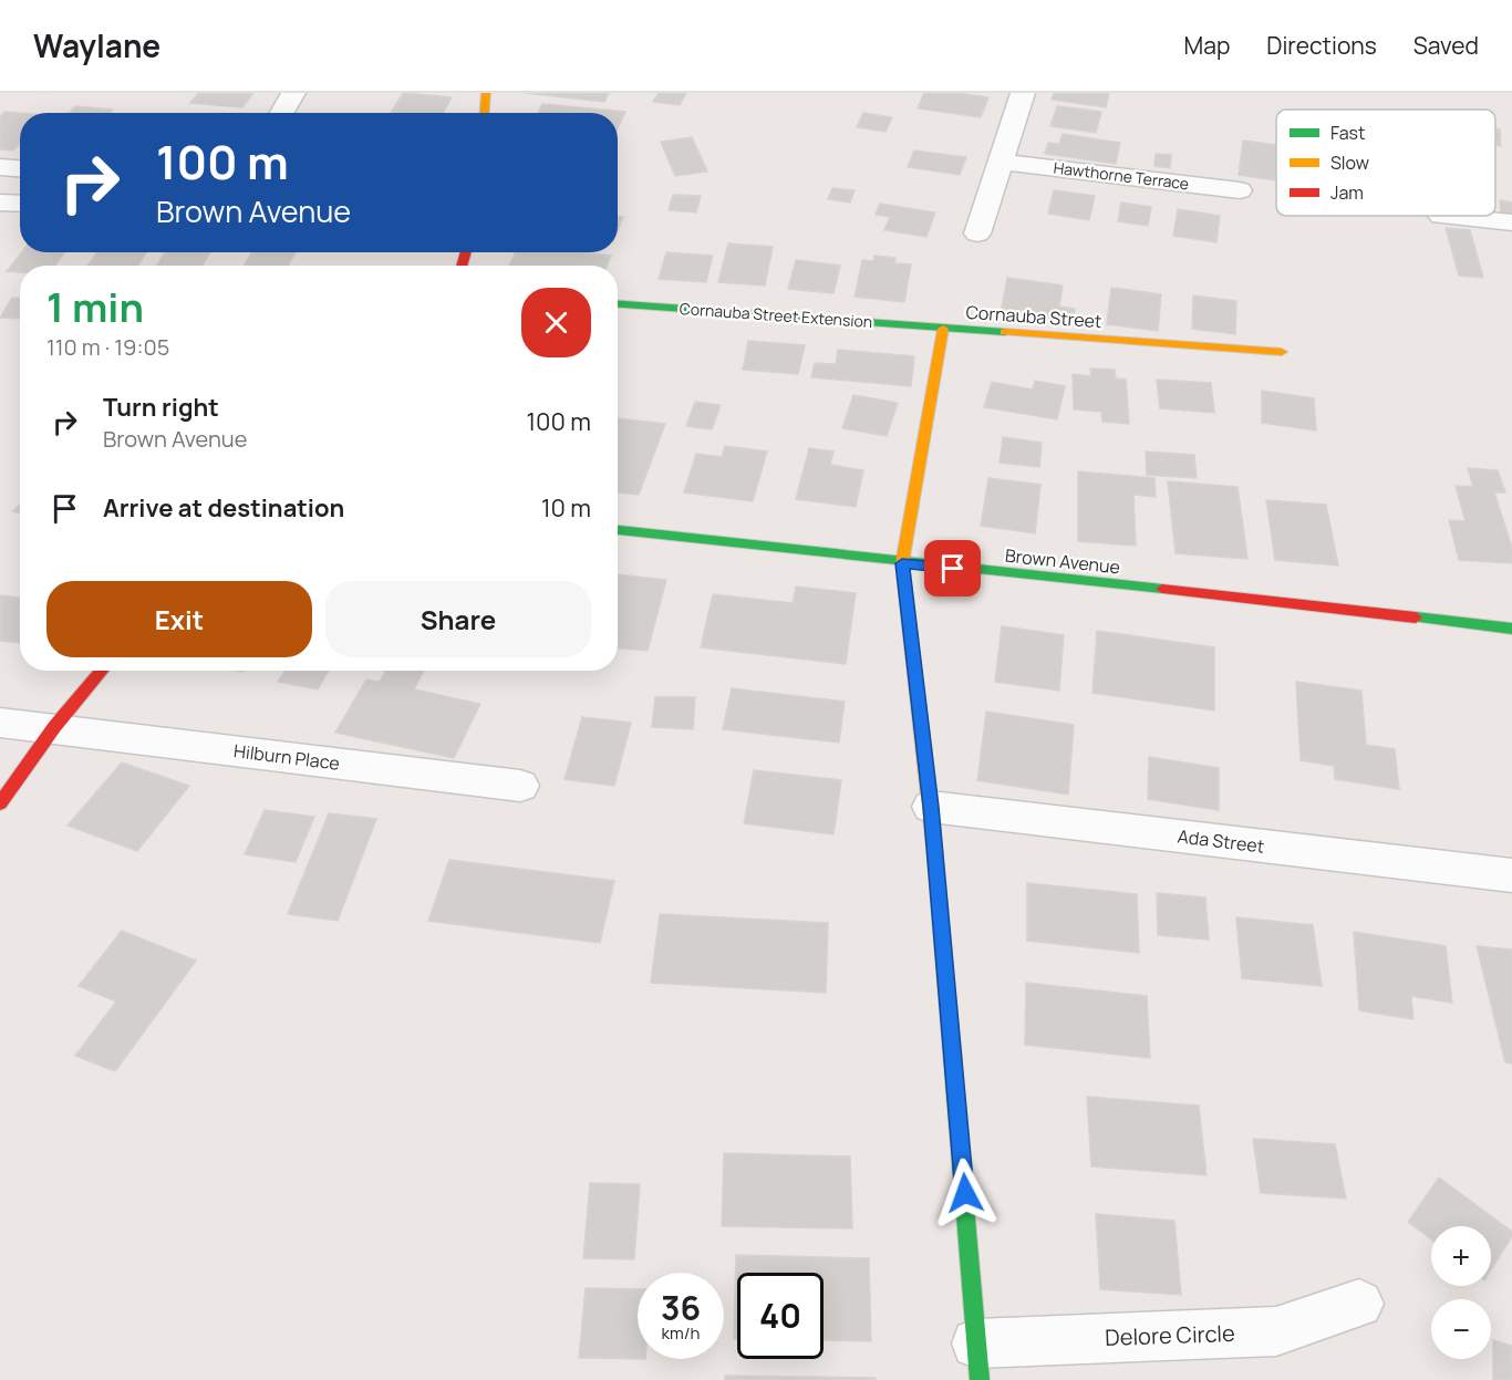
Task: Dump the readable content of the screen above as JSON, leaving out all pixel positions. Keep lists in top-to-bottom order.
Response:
{
  "streets": {
    "street": [
      "Hawthorne Terrace",
      "Cornauba Street Extension",
      "Cornauba Street",
      "Brown Avenue",
      "Hilburn Place",
      "Ada Street",
      "Delore Circle"
    ]
  },
  "crossings": [
    ["Cornauba Street Extension", "Cornauba Street"],
    ["Cornauba Street", "Brown Avenue"],
    ["Cornauba Street", "Ada Street"],
    ["Cornauba Street", "Delore Circle"]
  ],
  "legend": ["Fast", "Slow", "Jam"],
  "page": {
    "header": "Waylane",
    "nav": ["Map", "Directions", "Saved"],
    "turn": ["100 m", "Brown Avenue"],
    "heading": ["1 min", "110 m · 19:05"],
    "list": [
      {
        "name": "Turn right",
        "note": "Brown Avenue",
        "value": "100 m"
      },
      {
        "name": "Arrive at destination",
        "value": "10 m"
      }
    ],
    "buttons": ["Exit", "Share"],
    "map_buttons": ["+", "−"],
    "speed": "36 km/h",
    "limit": "40"
  }
}
